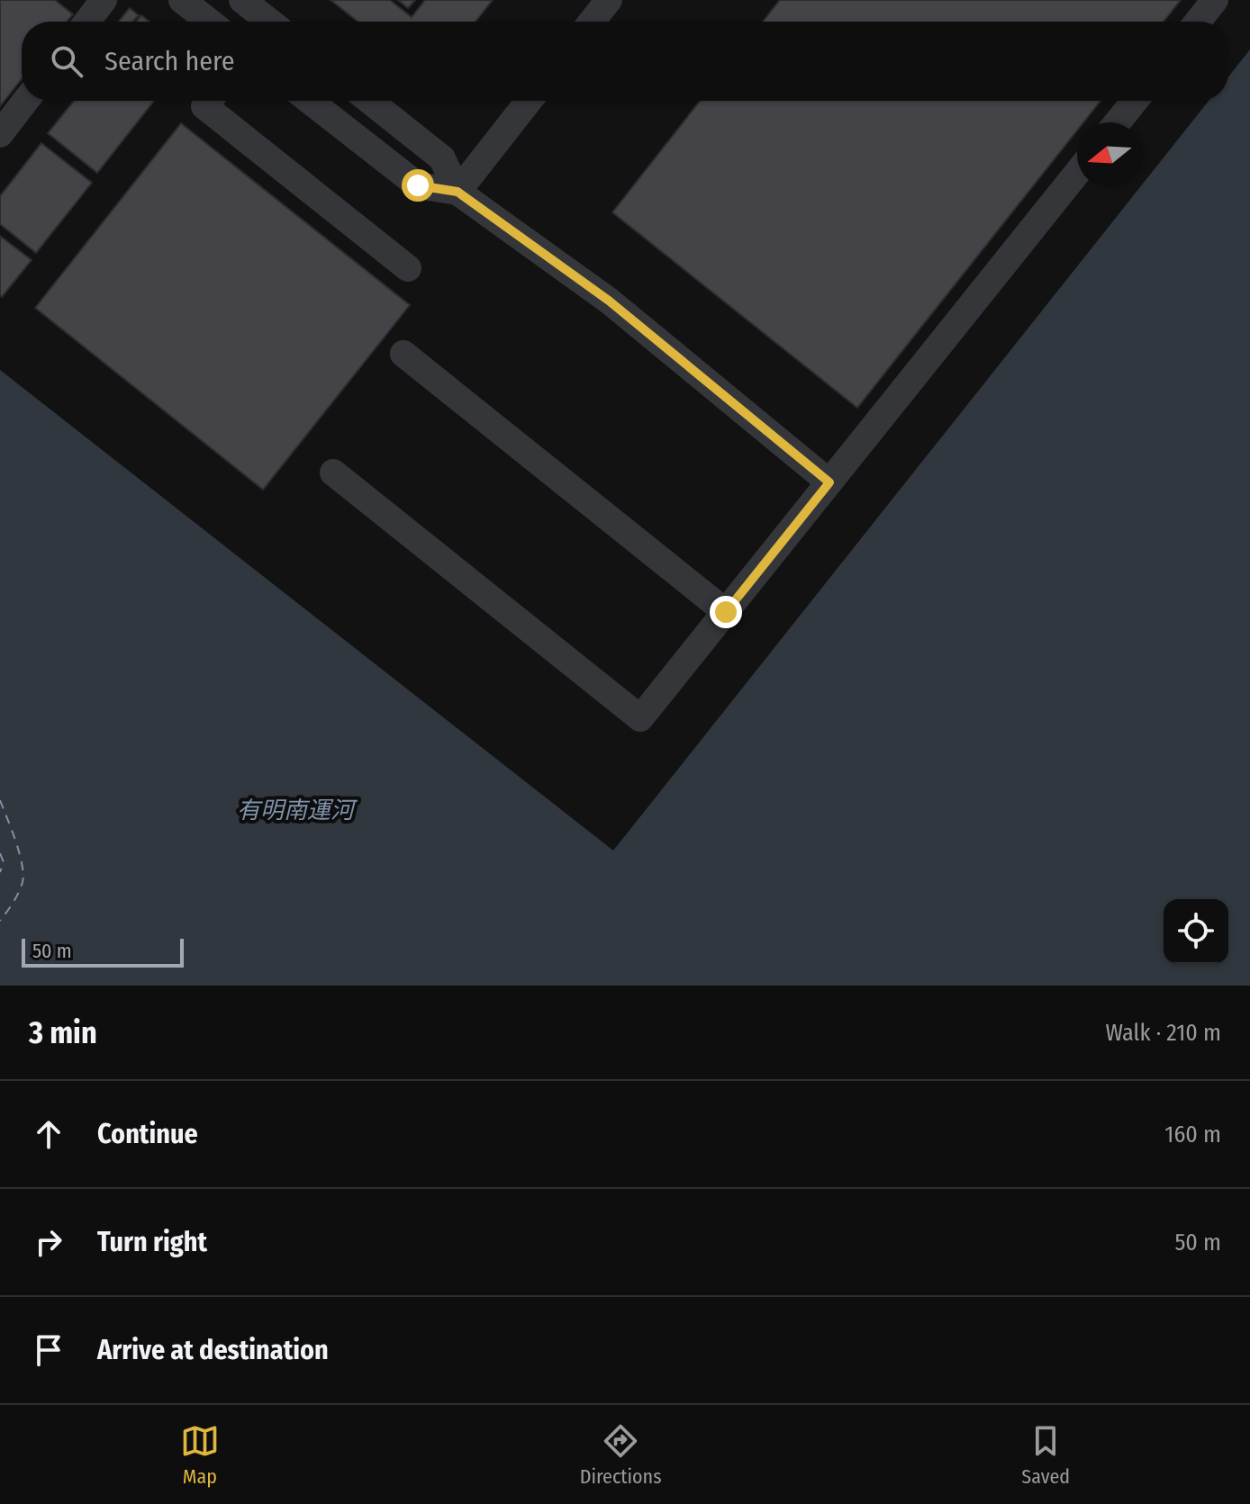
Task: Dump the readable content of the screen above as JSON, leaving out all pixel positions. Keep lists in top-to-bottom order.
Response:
{
  "water": ["有明南運河"],
  "scale_bar": "50 m",
  "north": "left",
  "page": {
    "search": "Search here",
    "scale": "50 m",
    "heading": ["3 min", "Walk · 210 m"],
    "list": [
      ["Continue", "160 m"],
      ["Turn right", "50 m"],
      "Arrive at destination"
    ],
    "nav": ["Map", "Directions", "Saved"]
  }
}
